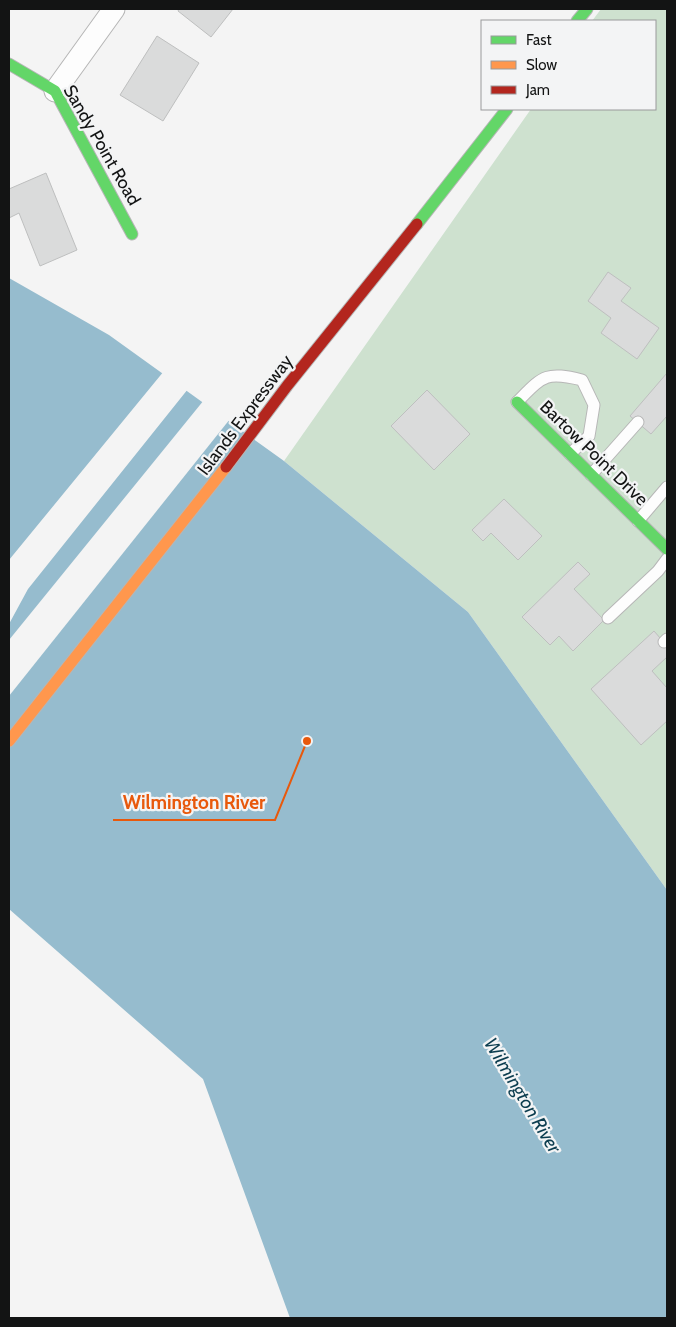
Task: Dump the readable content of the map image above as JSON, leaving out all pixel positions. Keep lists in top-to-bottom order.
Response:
{
  "streets": {
    "main road": ["Sandy Point Road", "Islands Expressway", "Bartow Point Drive"]
  },
  "water": ["Wilmington River"],
  "places": ["Wilmington River"],
  "legend": ["Fast", "Slow", "Jam"]
}
